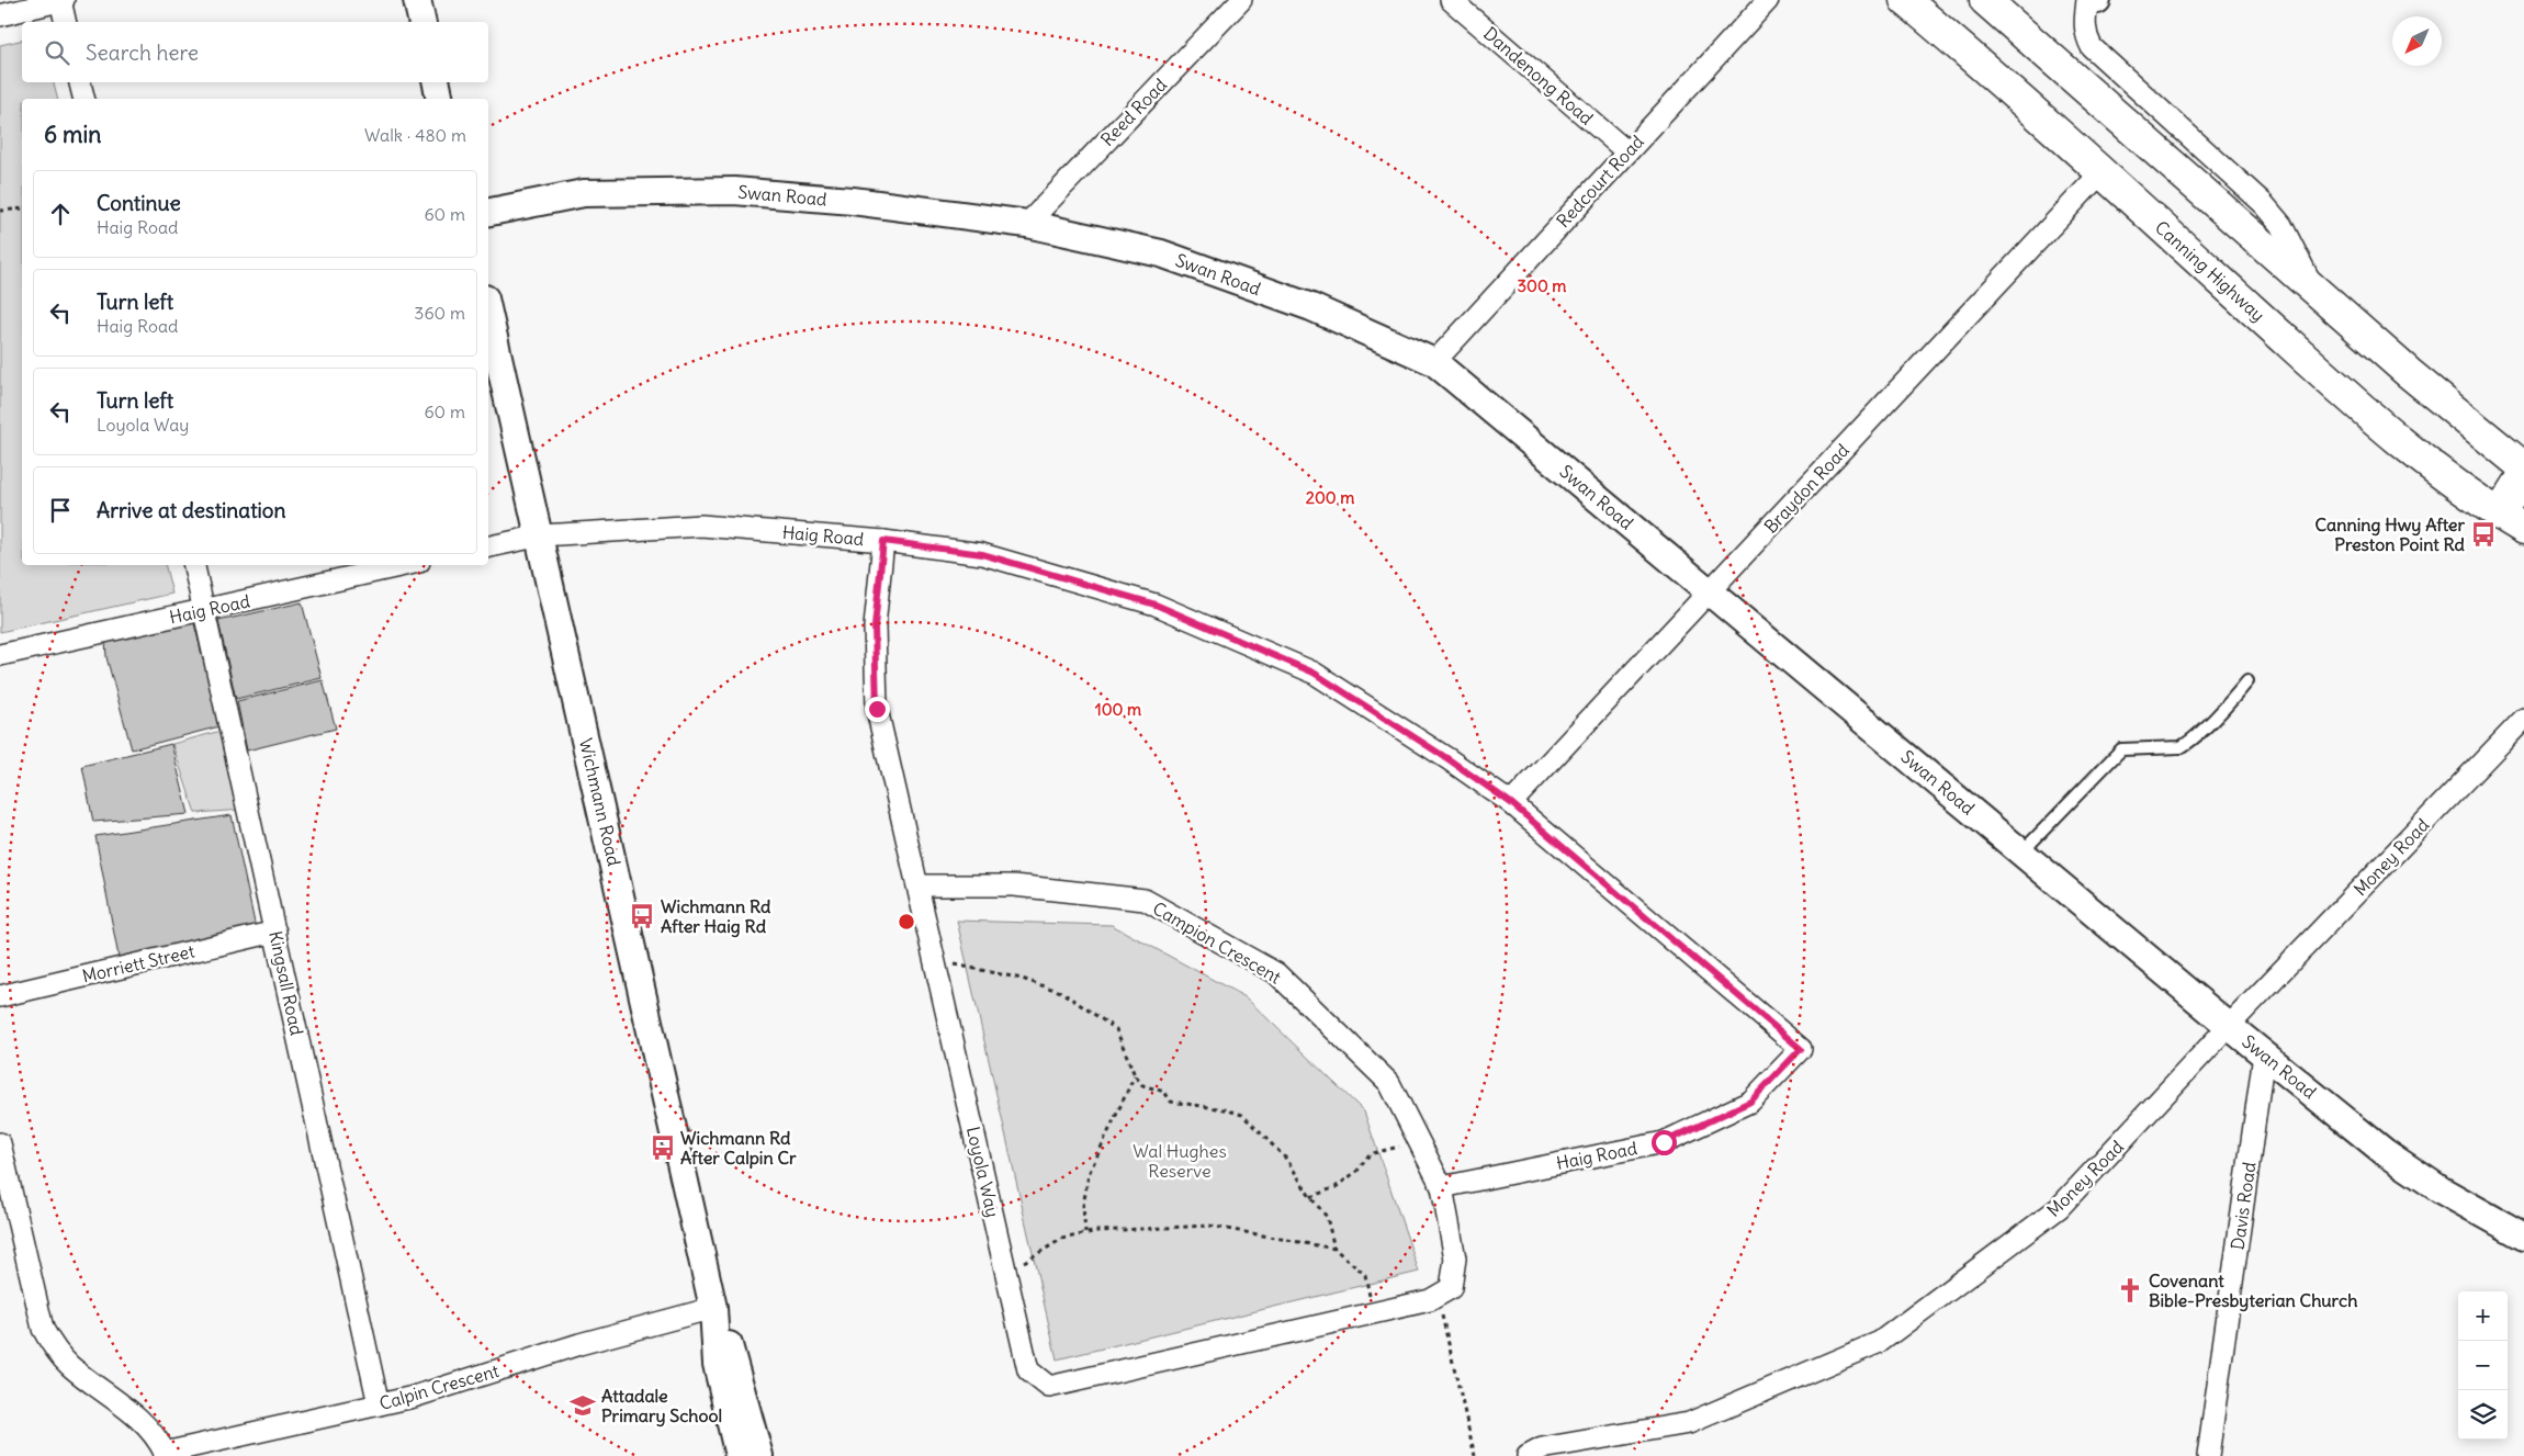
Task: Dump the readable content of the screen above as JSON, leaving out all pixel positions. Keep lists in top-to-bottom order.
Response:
{
  "streets": {
    "highway": ["Canning Highway"],
    "street": [
      "Dandenong Road",
      "Reed Road",
      "Redcourt Road",
      "Swan Road",
      "Braydon Road",
      "Haig Road",
      "Wichmann Road",
      "Money Road",
      "Campion Crescent",
      "Morriett Street",
      "Kingsall Road",
      "Loyola Way",
      "Davis Road",
      "Calpin Crescent"
    ]
  },
  "crossings": [
    ["Dandenong Road", "Redcourt Road"],
    ["Reed Road", "Swan Road"],
    ["Redcourt Road", "Swan Road"],
    ["Swan Road", "Braydon Road"],
    ["Swan Road", "Money Road"],
    ["Swan Road", "Davis Road"],
    ["Canning Highway", "Braydon Road"],
    ["Braydon Road", "Haig Road"],
    ["Haig Road", "Wichmann Road"],
    ["Haig Road", "Campion Crescent"],
    ["Haig Road", "Kingsall Road"],
    ["Haig Road", "Loyola Way"],
    ["Wichmann Road", "Calpin Crescent"],
    ["Campion Crescent", "Loyola Way"],
    ["Morriett Street", "Kingsall Road"],
    ["Kingsall Road", "Calpin Crescent"]
  ],
  "parks": ["Wal Hughes Reserve"],
  "places": {
    "bus stop": ["Canning Hwy After Preston Point Rd", "Wichmann Rd After Haig Rd", "Wichmann Rd After Calpin Cr"],
    "church": ["Covenant Bible-Presbyterian Church"],
    "school or university": ["Attadale Primary School"]
  },
  "north": "bottom left",
  "page": {
    "search": "Search here",
    "heading": ["6 min", "Walk · 480 m"],
    "list": [
      ["Continue", "Haig Road", "60 m"],
      ["Turn left", "Haig Road", "360 m"],
      ["Turn left", "Loyola Way", "60 m"],
      "Arrive at destination"
    ],
    "map_buttons": ["+", "−"]
  },
  "rings": ["300 m", "200 m", "100 m"]
}
